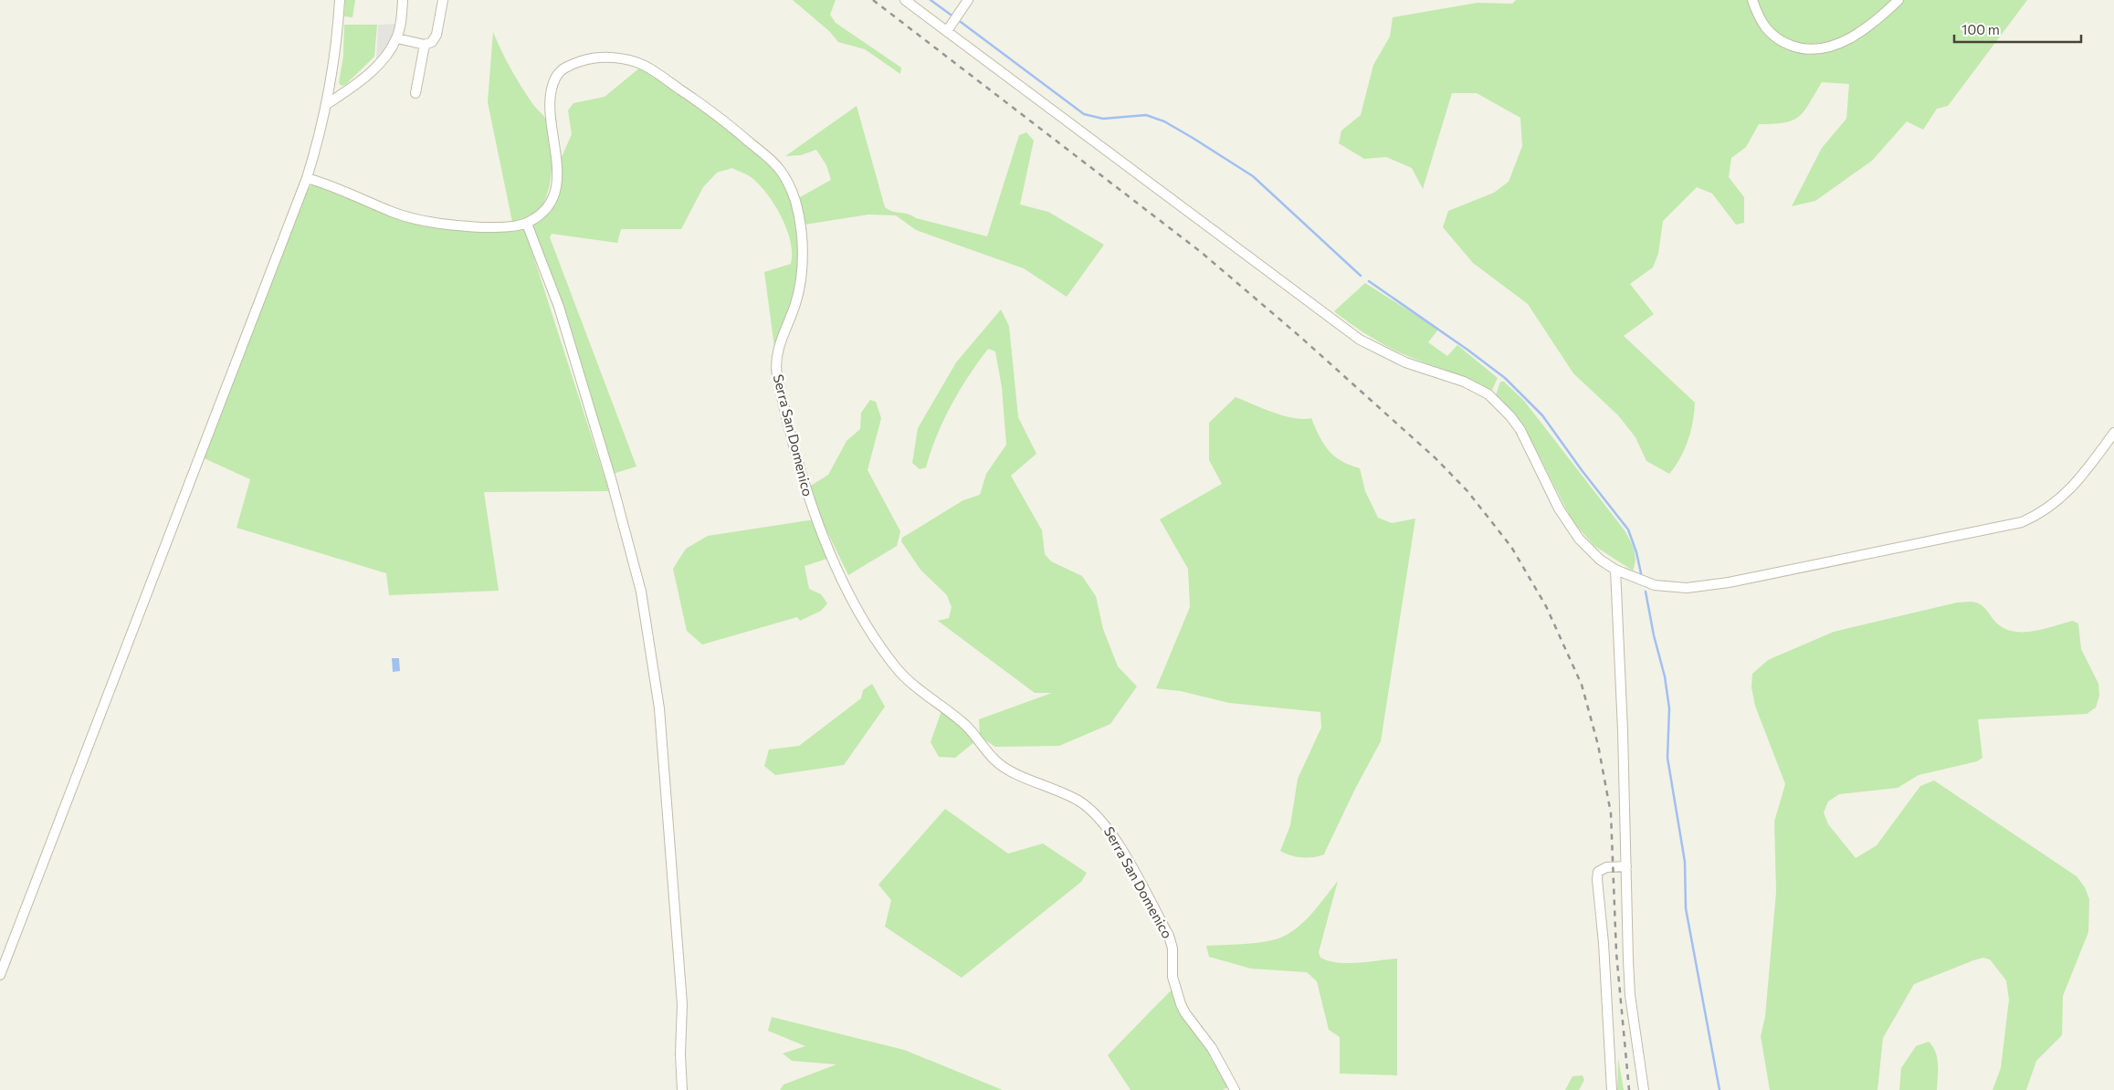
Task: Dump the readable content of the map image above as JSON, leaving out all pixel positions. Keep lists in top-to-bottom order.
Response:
{
  "streets": {
    "street": ["Serra San Domenico"]
  },
  "scale_bar": "100 m"
}
